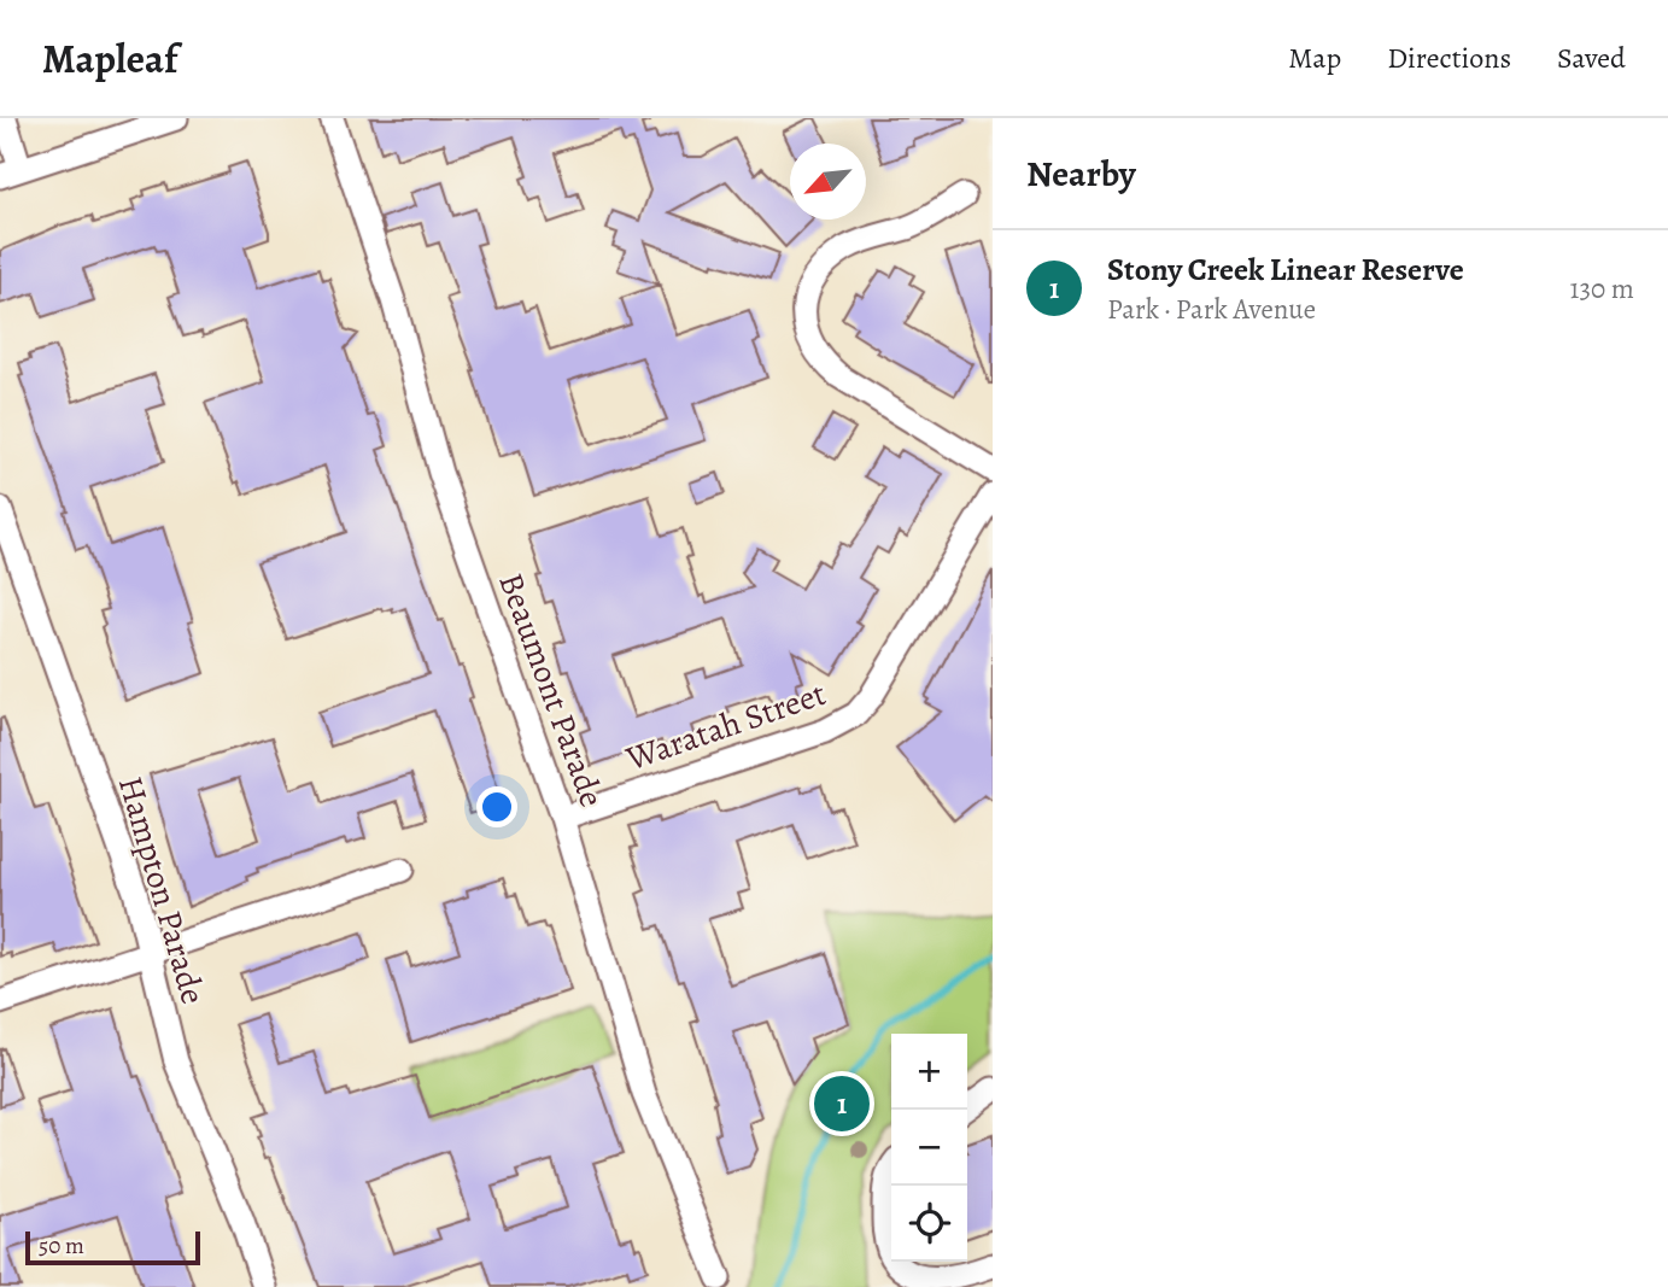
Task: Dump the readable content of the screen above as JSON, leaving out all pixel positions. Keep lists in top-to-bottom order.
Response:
{
  "streets": {
    "street": ["Beaumont Parade", "Waratah Street", "Hampton Parade"]
  },
  "crossings": [
    ["Beaumont Parade", "Waratah Street"]
  ],
  "scale_bar": "50 m",
  "north": "bottom left",
  "page": {
    "header": "Mapleaf",
    "nav": ["Map", "Directions", "Saved"],
    "heading": "Nearby",
    "list": [
      {
        "mark": "1",
        "name": "Stony Creek Linear Reserve",
        "note": "Park · Park Avenue",
        "value": "130 m"
      }
    ],
    "map_buttons": ["+", "−"],
    "pins": "1",
    "scale": "50 m"
  }
}
